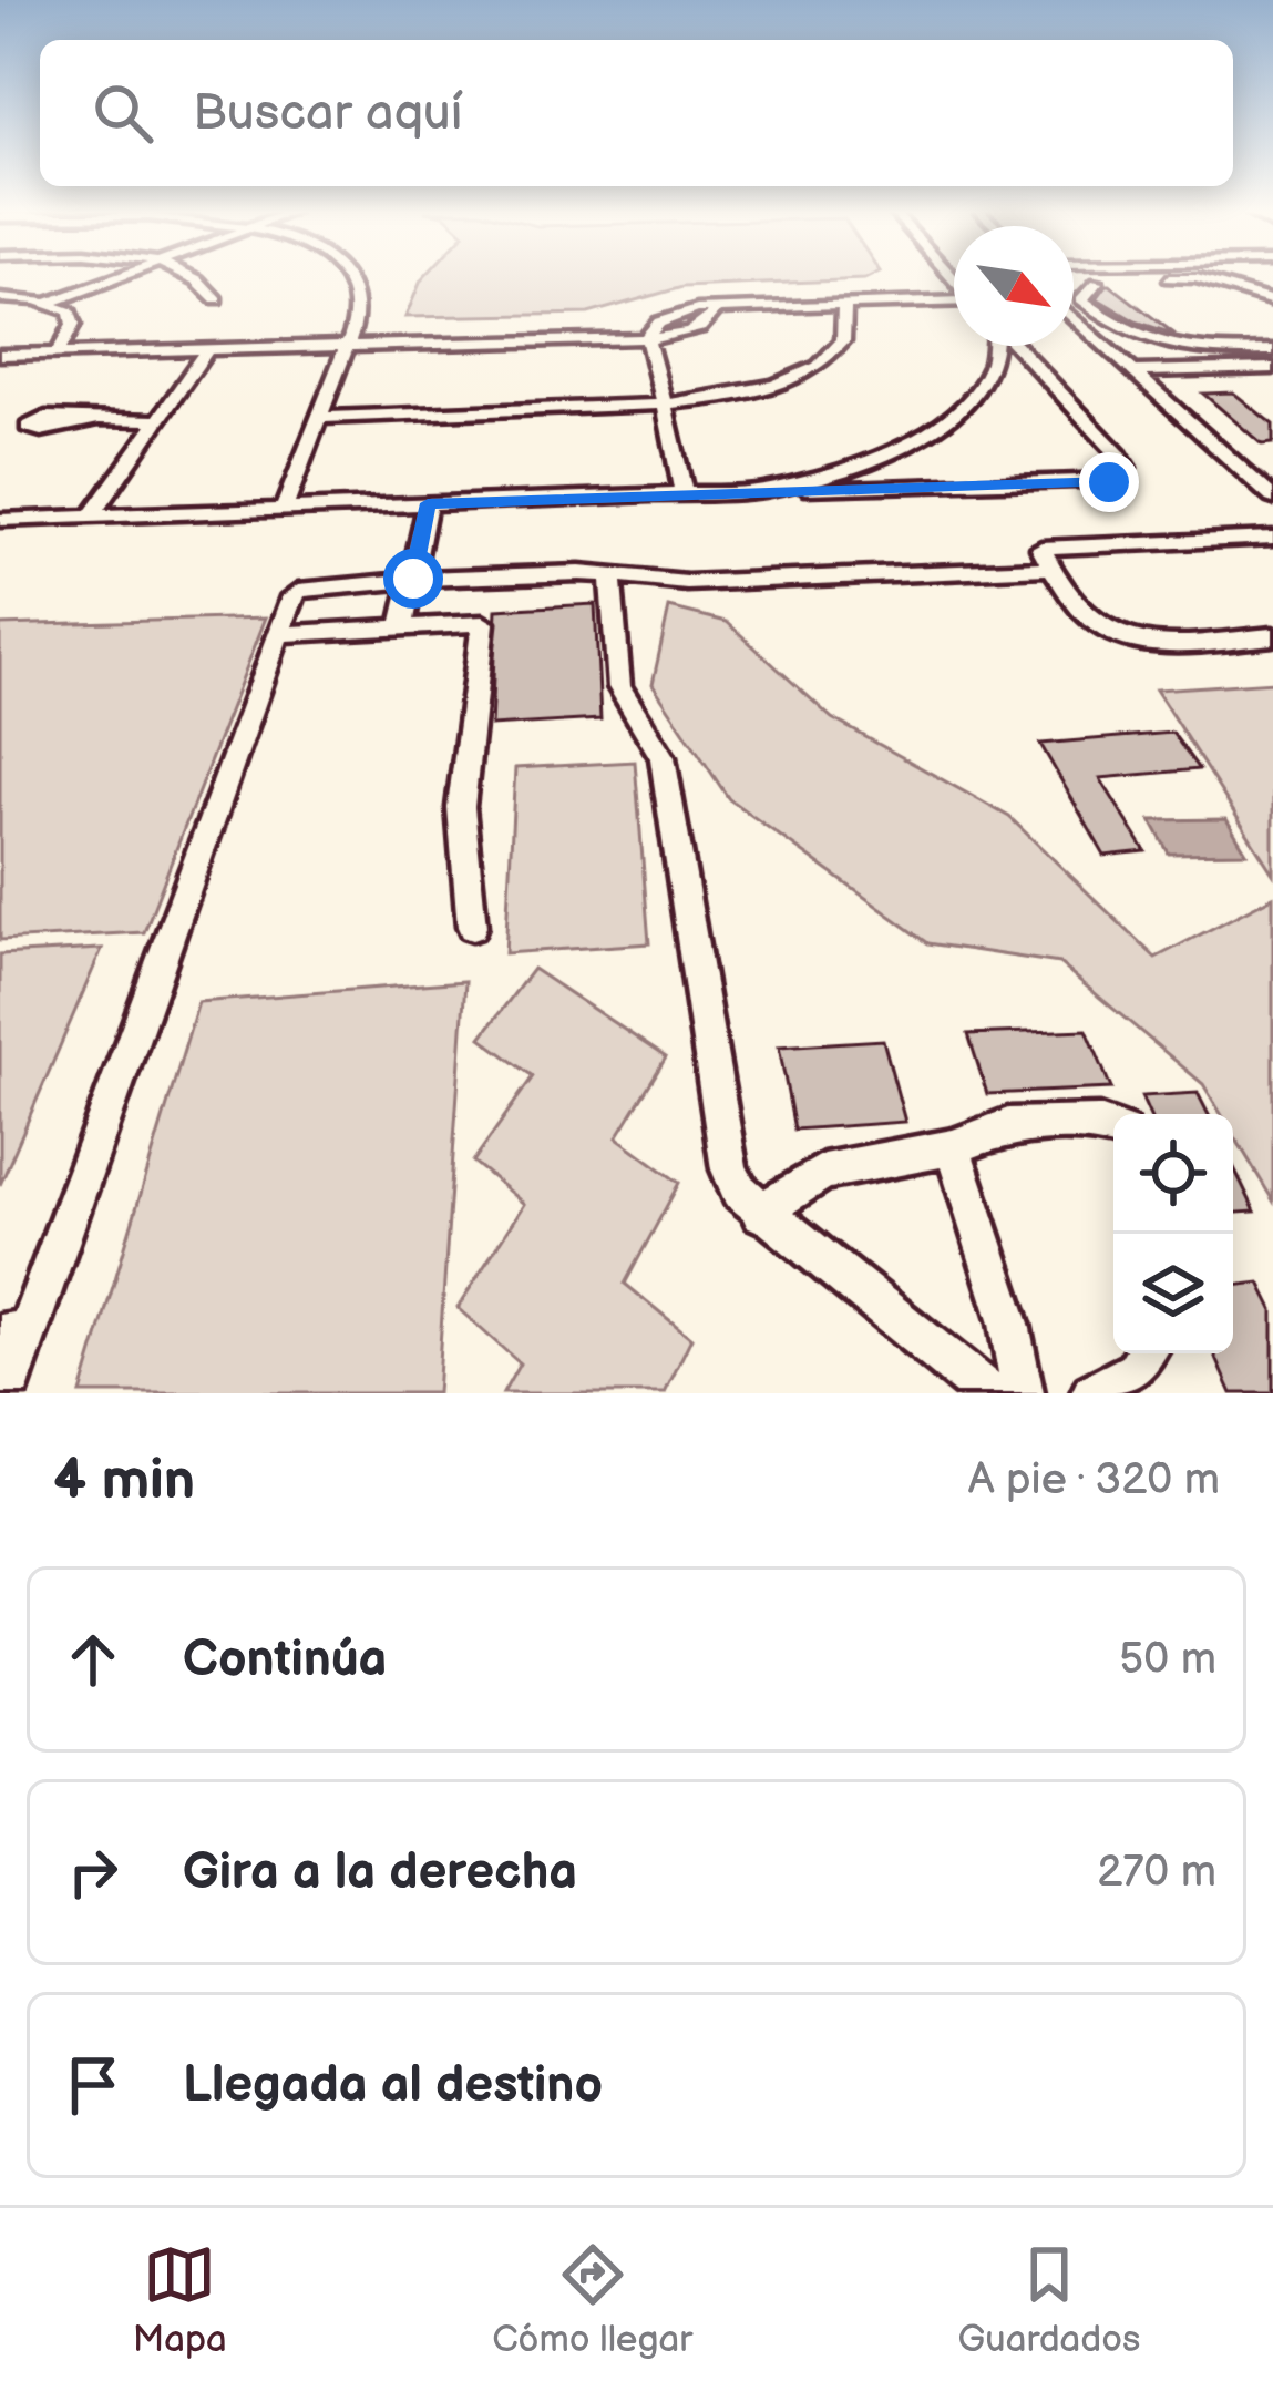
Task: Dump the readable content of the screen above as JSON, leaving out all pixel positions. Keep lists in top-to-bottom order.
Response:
{
  "north": "bottom right",
  "page": {
    "search": "Buscar aquí",
    "heading": ["4 min", "A pie · 320 m"],
    "list": [
      ["Continúa", "50 m"],
      ["Gira a la derecha", "270 m"],
      "Llegada al destino"
    ],
    "nav": ["Mapa", "Cómo llegar", "Guardados"]
  }
}
